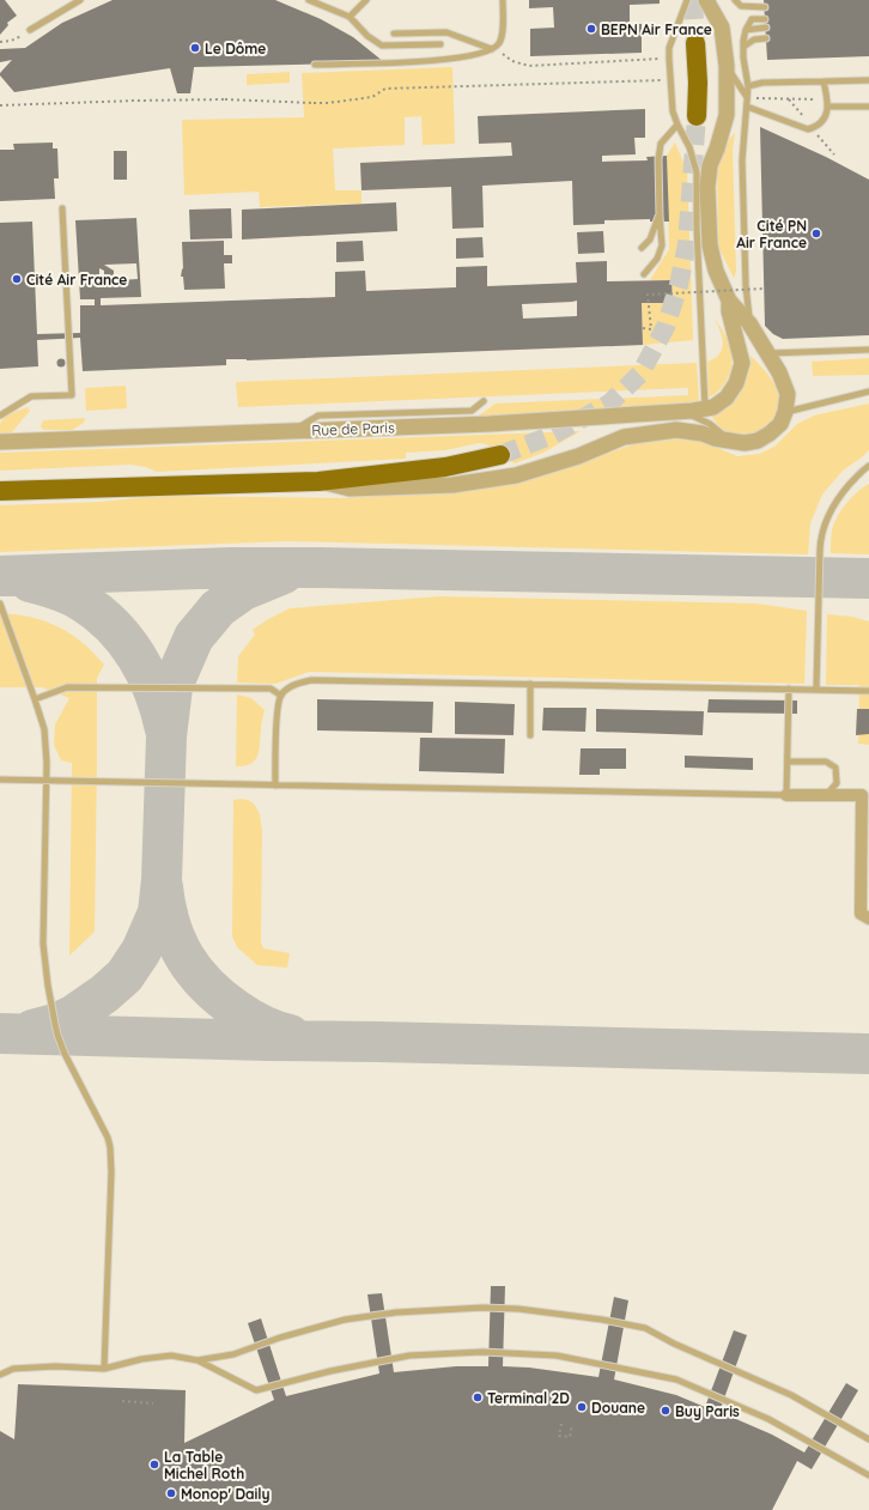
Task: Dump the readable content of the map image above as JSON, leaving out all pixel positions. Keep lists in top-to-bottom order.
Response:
{
  "streets": {
    "street": ["Rue de Paris"]
  },
  "places": [
    "BEPN Air France",
    "Le Dôme",
    "Cité PN Air France",
    "Cité Air France",
    "Terminal 2D",
    "Douane",
    "Buy Paris",
    "La Table Michel Roth",
    "Monop' Daily"
  ]
}
